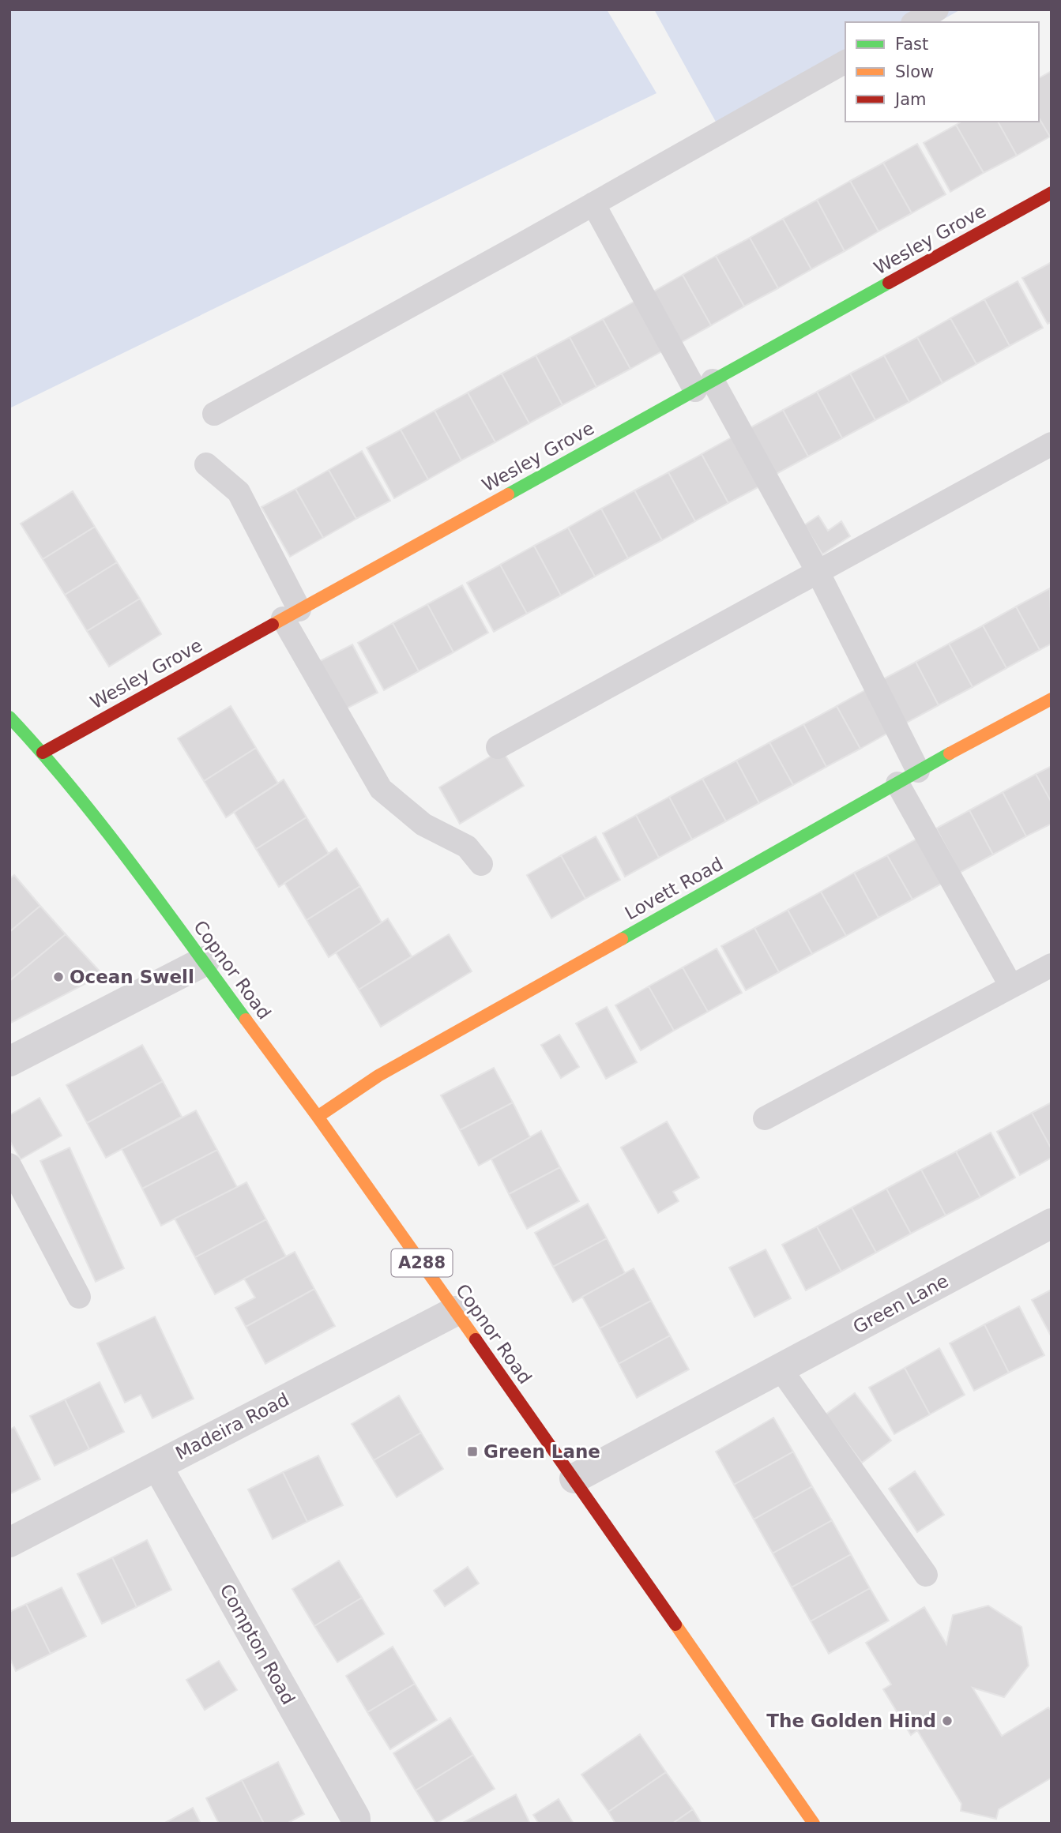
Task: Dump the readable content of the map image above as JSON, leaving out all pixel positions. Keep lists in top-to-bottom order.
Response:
{
  "streets": {
    "street": [
      "Wesley Grove",
      "Lovett Road",
      "Copnor Road",
      "A288",
      "Green Lane",
      "Madeira Road",
      "Compton Road"
    ]
  },
  "crossings": [
    ["Wesley Grove", "Copnor Road"],
    ["Lovett Road", "Copnor Road"],
    ["Copnor Road", "Green Lane"],
    ["Copnor Road", "Madeira Road"],
    ["Madeira Road", "Compton Road"]
  ],
  "places": {
    "other": ["Ocean Swell", "The Golden Hind"],
    "transit": ["Green Lane"]
  },
  "legend": ["Fast", "Slow", "Jam"]
}
